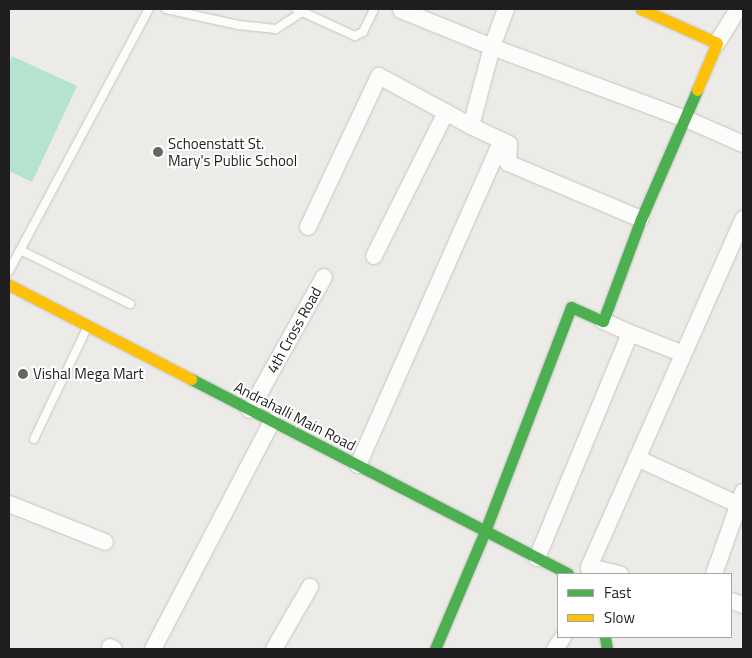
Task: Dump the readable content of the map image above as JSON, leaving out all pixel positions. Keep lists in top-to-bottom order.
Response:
{
  "streets": {
    "street": ["4th Cross Road", "Andrahalli Main Road"]
  },
  "crossings": [
    ["4th Cross Road", "Andrahalli Main Road"]
  ],
  "places": ["Schoenstatt St. Mary's Public School", "Vishal Mega Mart"],
  "legend": ["Fast", "Slow"]
}
